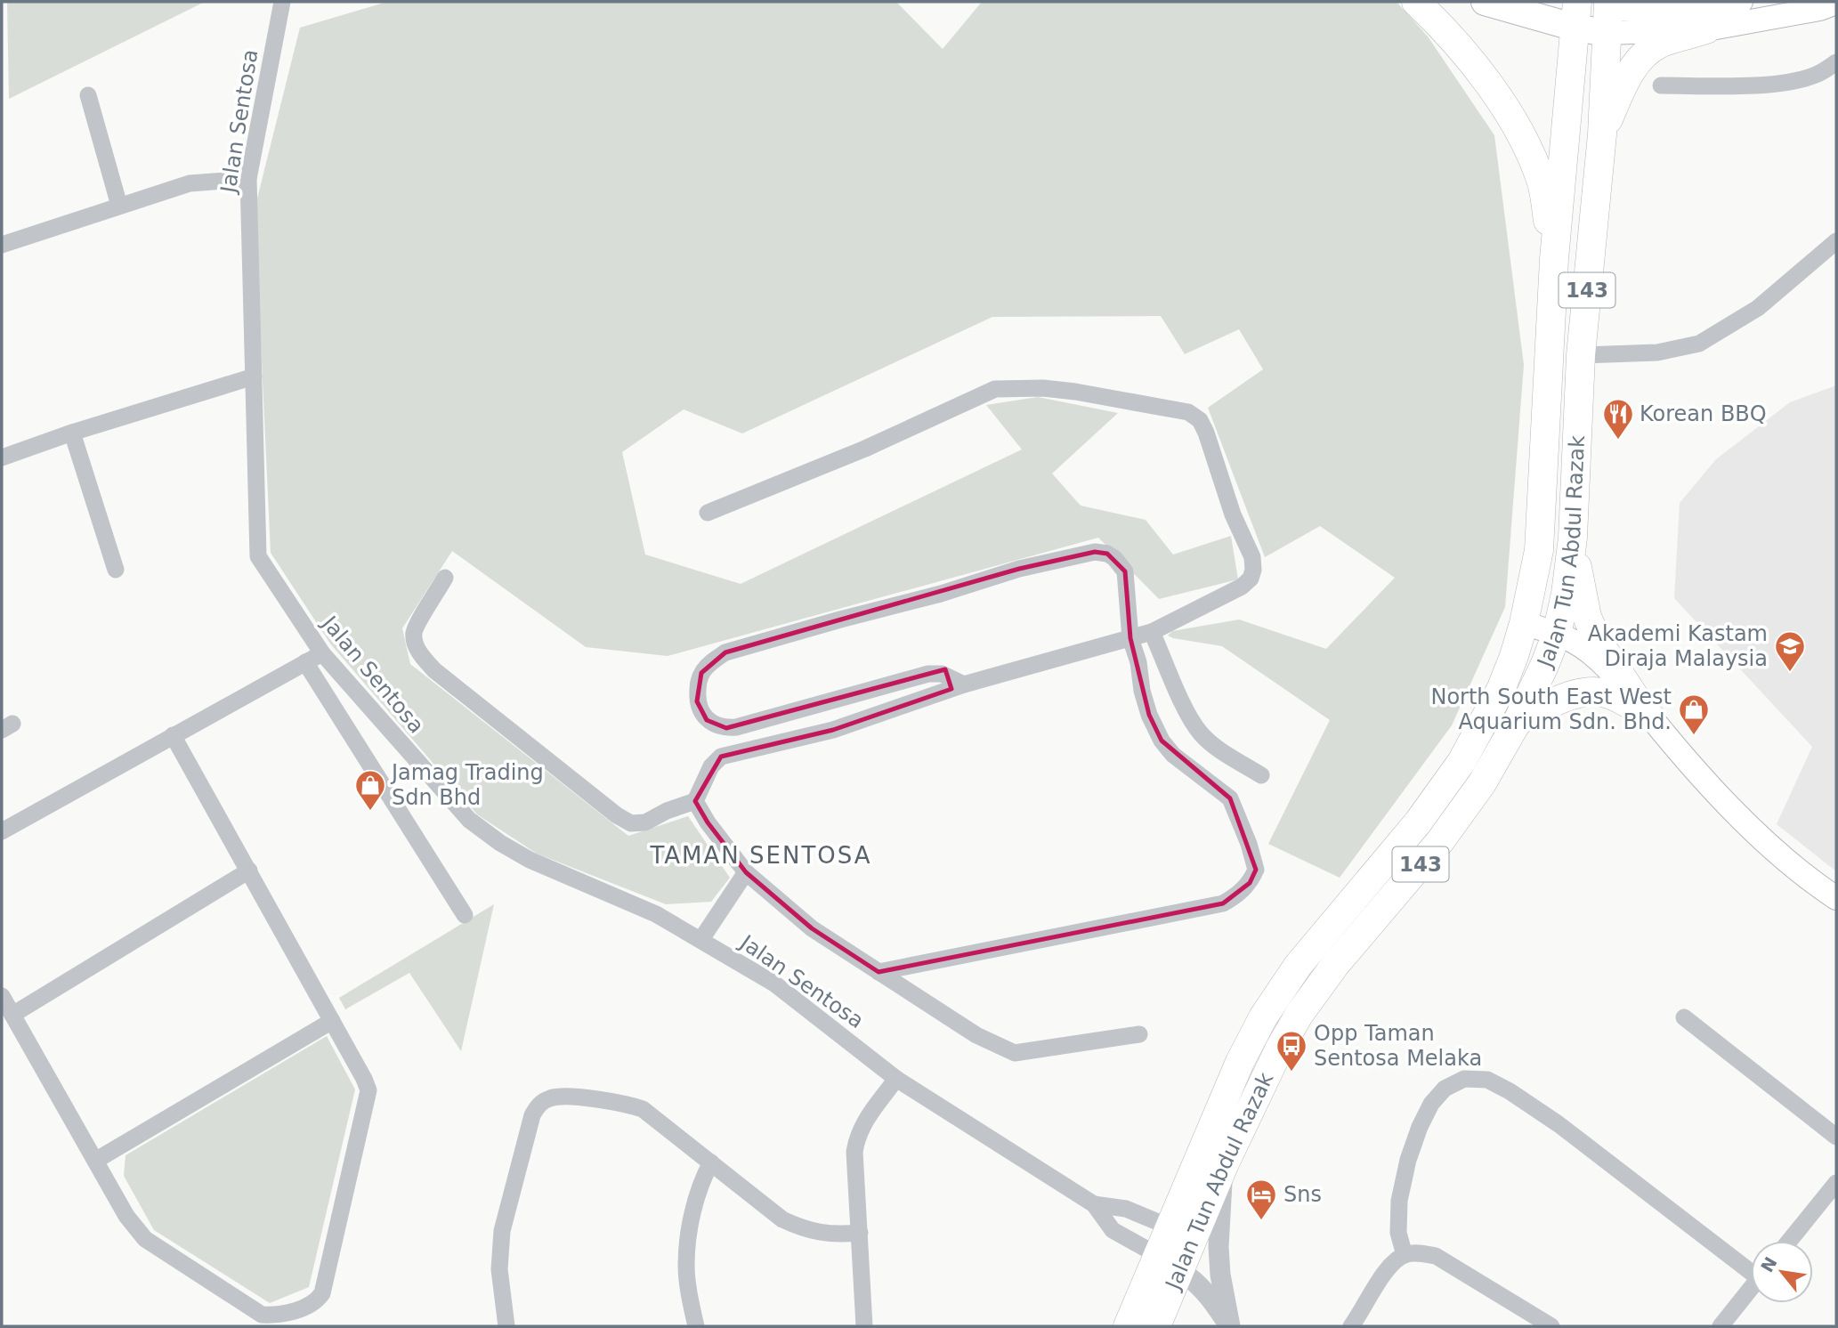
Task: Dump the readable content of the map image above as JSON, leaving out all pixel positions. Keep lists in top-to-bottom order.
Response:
{
  "streets": {
    "highway": ["143", "Jalan Tun Abdul Razak"],
    "street": ["Jalan Sentosa"]
  },
  "crossings": [
    ["Jalan Sentosa", "Jalan Tun Abdul Razak"]
  ],
  "districts": ["TAMAN SENTOSA"],
  "places": {
    "restaurant": ["Korean BBQ"],
    "school or university": ["Akademi Kastam Diraja Malaysia"],
    "shop": ["North South East West Aquarium Sdn. Bhd.", "Jamag Trading Sdn Bhd"],
    "bus stop": ["Opp Taman Sentosa Melaka"],
    "hotel": ["Sns"]
  },
  "north": "top left"
}
